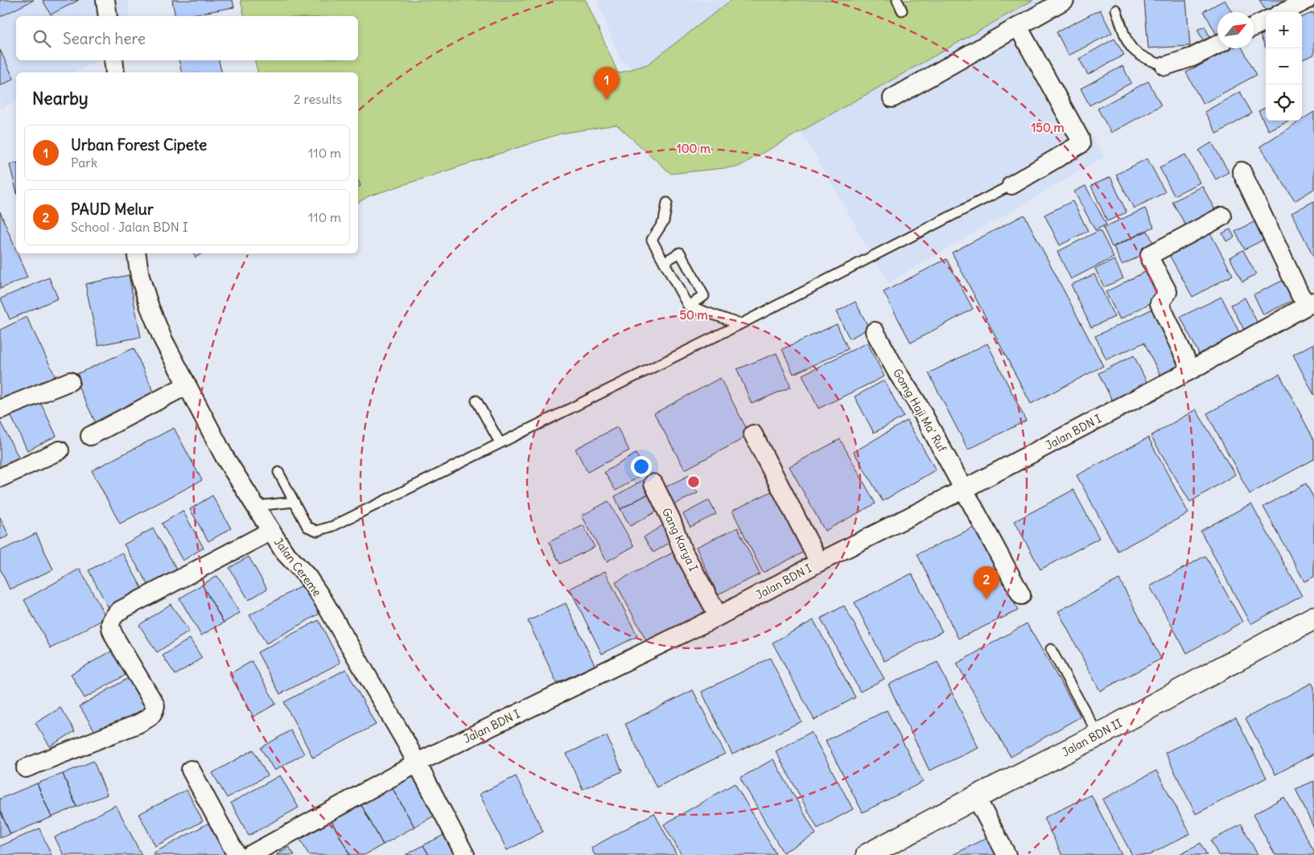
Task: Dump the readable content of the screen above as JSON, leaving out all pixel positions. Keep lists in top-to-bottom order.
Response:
{
  "streets": {
    "street": [
      "Gomg Haji Ma’ Ruf",
      "Jalan BDN I",
      "Gang Karya I",
      "Jalan Cereme",
      "Jalan BDN II"
    ]
  },
  "crossings": [
    ["Gomg Haji Ma’ Ruf", "Jalan BDN I"],
    ["Jalan BDN I", "Gang Karya I"],
    ["Jalan BDN I", "Jalan Cereme"]
  ],
  "north": "top right",
  "page": {
    "map_buttons": ["+", "−"],
    "search": "Search here",
    "pins": ["1", "2"],
    "heading": ["Nearby", "2 results"],
    "list": [
      {
        "mark": "1",
        "name": "Urban Forest Cipete",
        "note": "Park",
        "value": "110 m"
      },
      {
        "mark": "2",
        "name": "PAUD Melur",
        "note": "School · Jalan BDN I",
        "value": "110 m"
      }
    ]
  },
  "rings": ["150 m", "100 m", "50 m"]
}
